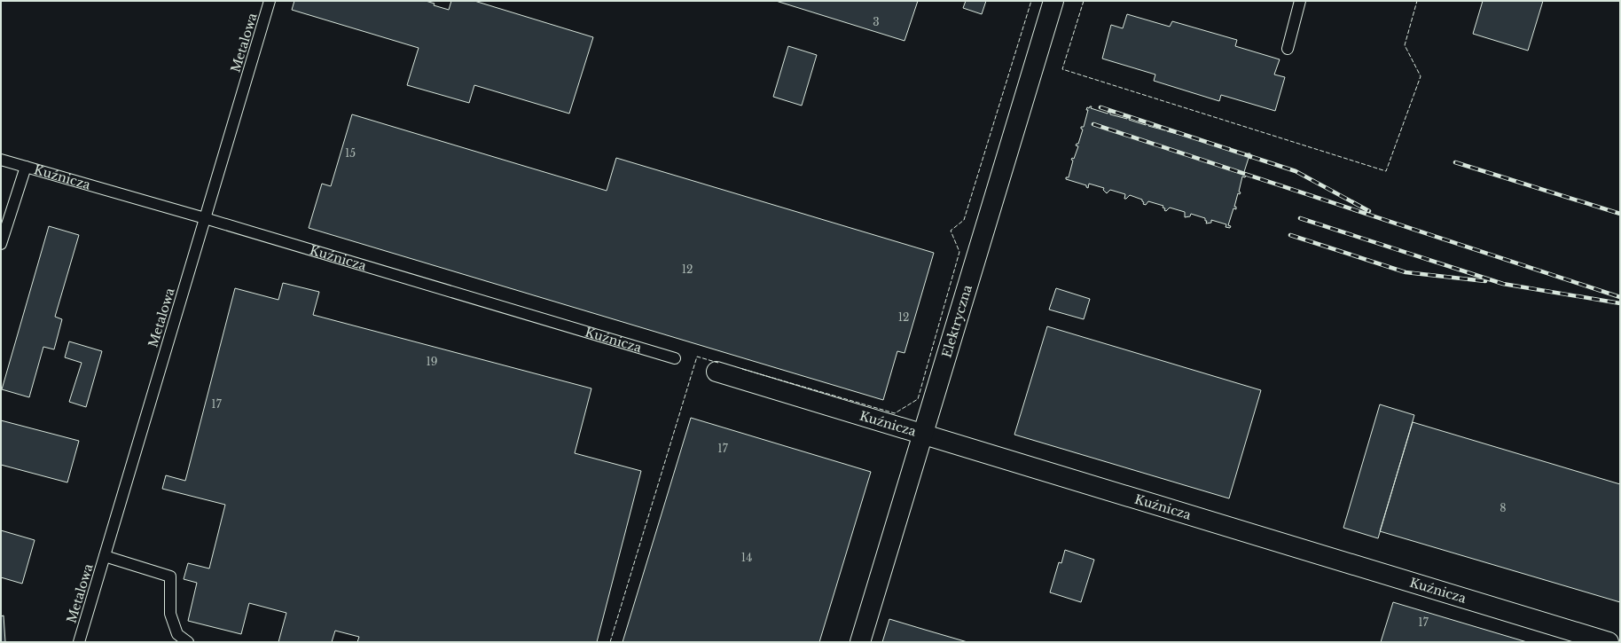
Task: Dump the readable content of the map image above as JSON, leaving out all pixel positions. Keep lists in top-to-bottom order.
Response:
{
  "streets": {
    "street": ["Kuźnicza", "Elektryczna"],
    "lane": ["Metalowa"]
  },
  "crossings": [
    ["Metalowa", "Kuźnicza"],
    ["Kuźnicza", "Elektryczna"]
  ],
  "house_numbers": [
    "3",
    "15",
    "12",
    "12",
    "19",
    "17",
    "17",
    "8",
    "14",
    "17"
  ]
}
